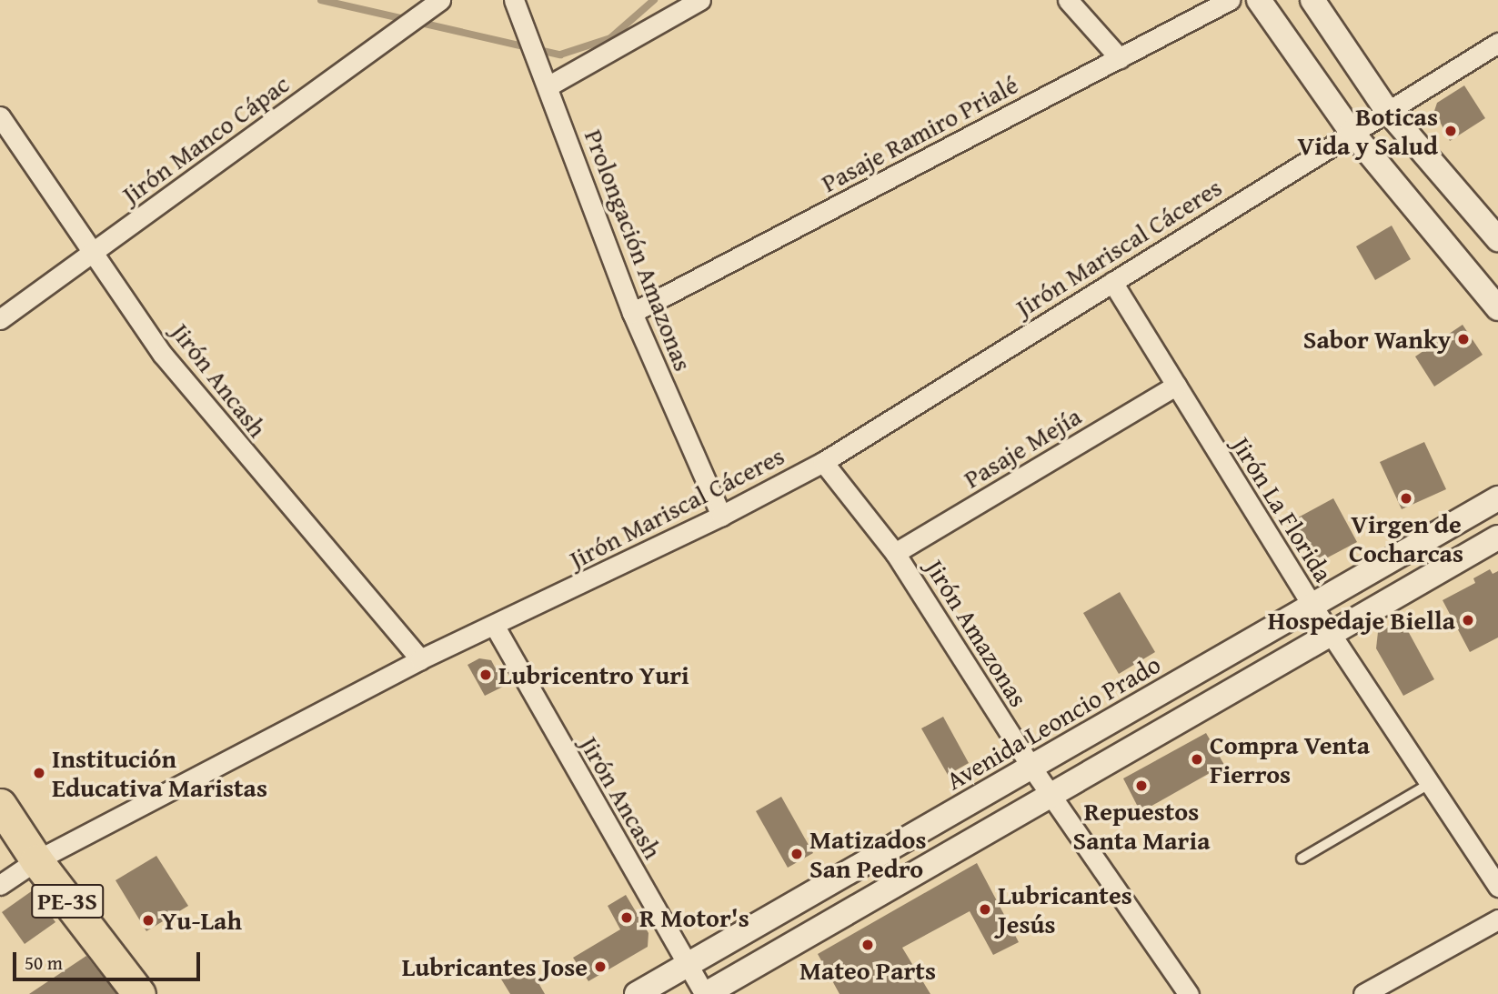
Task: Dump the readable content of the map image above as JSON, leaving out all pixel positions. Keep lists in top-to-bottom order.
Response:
{
  "streets": {
    "highway": ["PE-3S"],
    "street": [
      "Pasaje Ramiro Prialé",
      "Jirón Manco Cápac",
      "Jirón Mariscal Cáceres",
      "Prolongación Amazonas",
      "Jirón Ancash",
      "Pasaje Mejía",
      "Jirón La Florida",
      "Jirón Amazonas",
      "Avenida Leoncio Prado"
    ]
  },
  "crossings": [
    ["Pasaje Ramiro Prialé", "Prolongación Amazonas"],
    ["Jirón Manco Cápac", "Jirón Ancash"],
    ["Jirón Mariscal Cáceres", "Prolongación Amazonas"],
    ["Jirón Mariscal Cáceres", "Jirón Ancash"],
    ["Jirón Mariscal Cáceres", "Jirón La Florida"],
    ["Jirón Mariscal Cáceres", "Jirón Amazonas"],
    ["Jirón Mariscal Cáceres", "PE-3S"],
    ["Jirón Ancash", "Avenida Leoncio Prado"],
    ["Pasaje Mejía", "Jirón La Florida"],
    ["Pasaje Mejía", "Jirón Amazonas"],
    ["Jirón La Florida", "Avenida Leoncio Prado"],
    ["Jirón Amazonas", "Avenida Leoncio Prado"]
  ],
  "places": [
    "Boticas Vida y Salud",
    "Sabor Wanky",
    "Virgen de Cocharcas",
    "Hospedaje Biella",
    "Lubricentro Yuri",
    "Compra Venta Fierros",
    "Institución Educativa Maristas",
    "Repuestos Santa Maria",
    "Matizados San Pedro",
    "Lubricantes Jesús",
    "R Motor's",
    "Yu-Lah",
    "Mateo Parts",
    "Lubricantes Jose"
  ],
  "scale_bar": "50 m"
}
